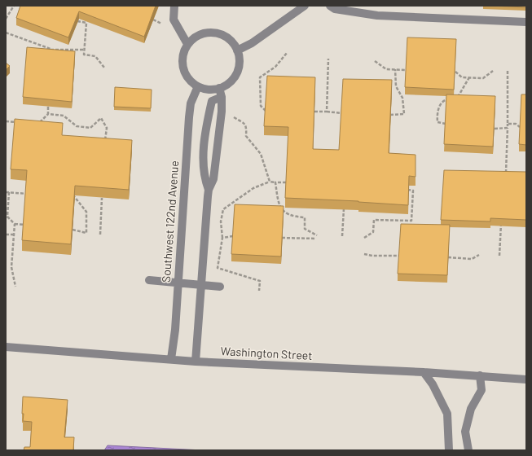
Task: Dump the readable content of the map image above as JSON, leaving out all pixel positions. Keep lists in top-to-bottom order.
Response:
{
  "streets": {
    "street": ["Southwest 122nd Avenue", "Washington Street"]
  },
  "crossings": [
    ["Southwest 122nd Avenue", "Washington Street"]
  ]
}
